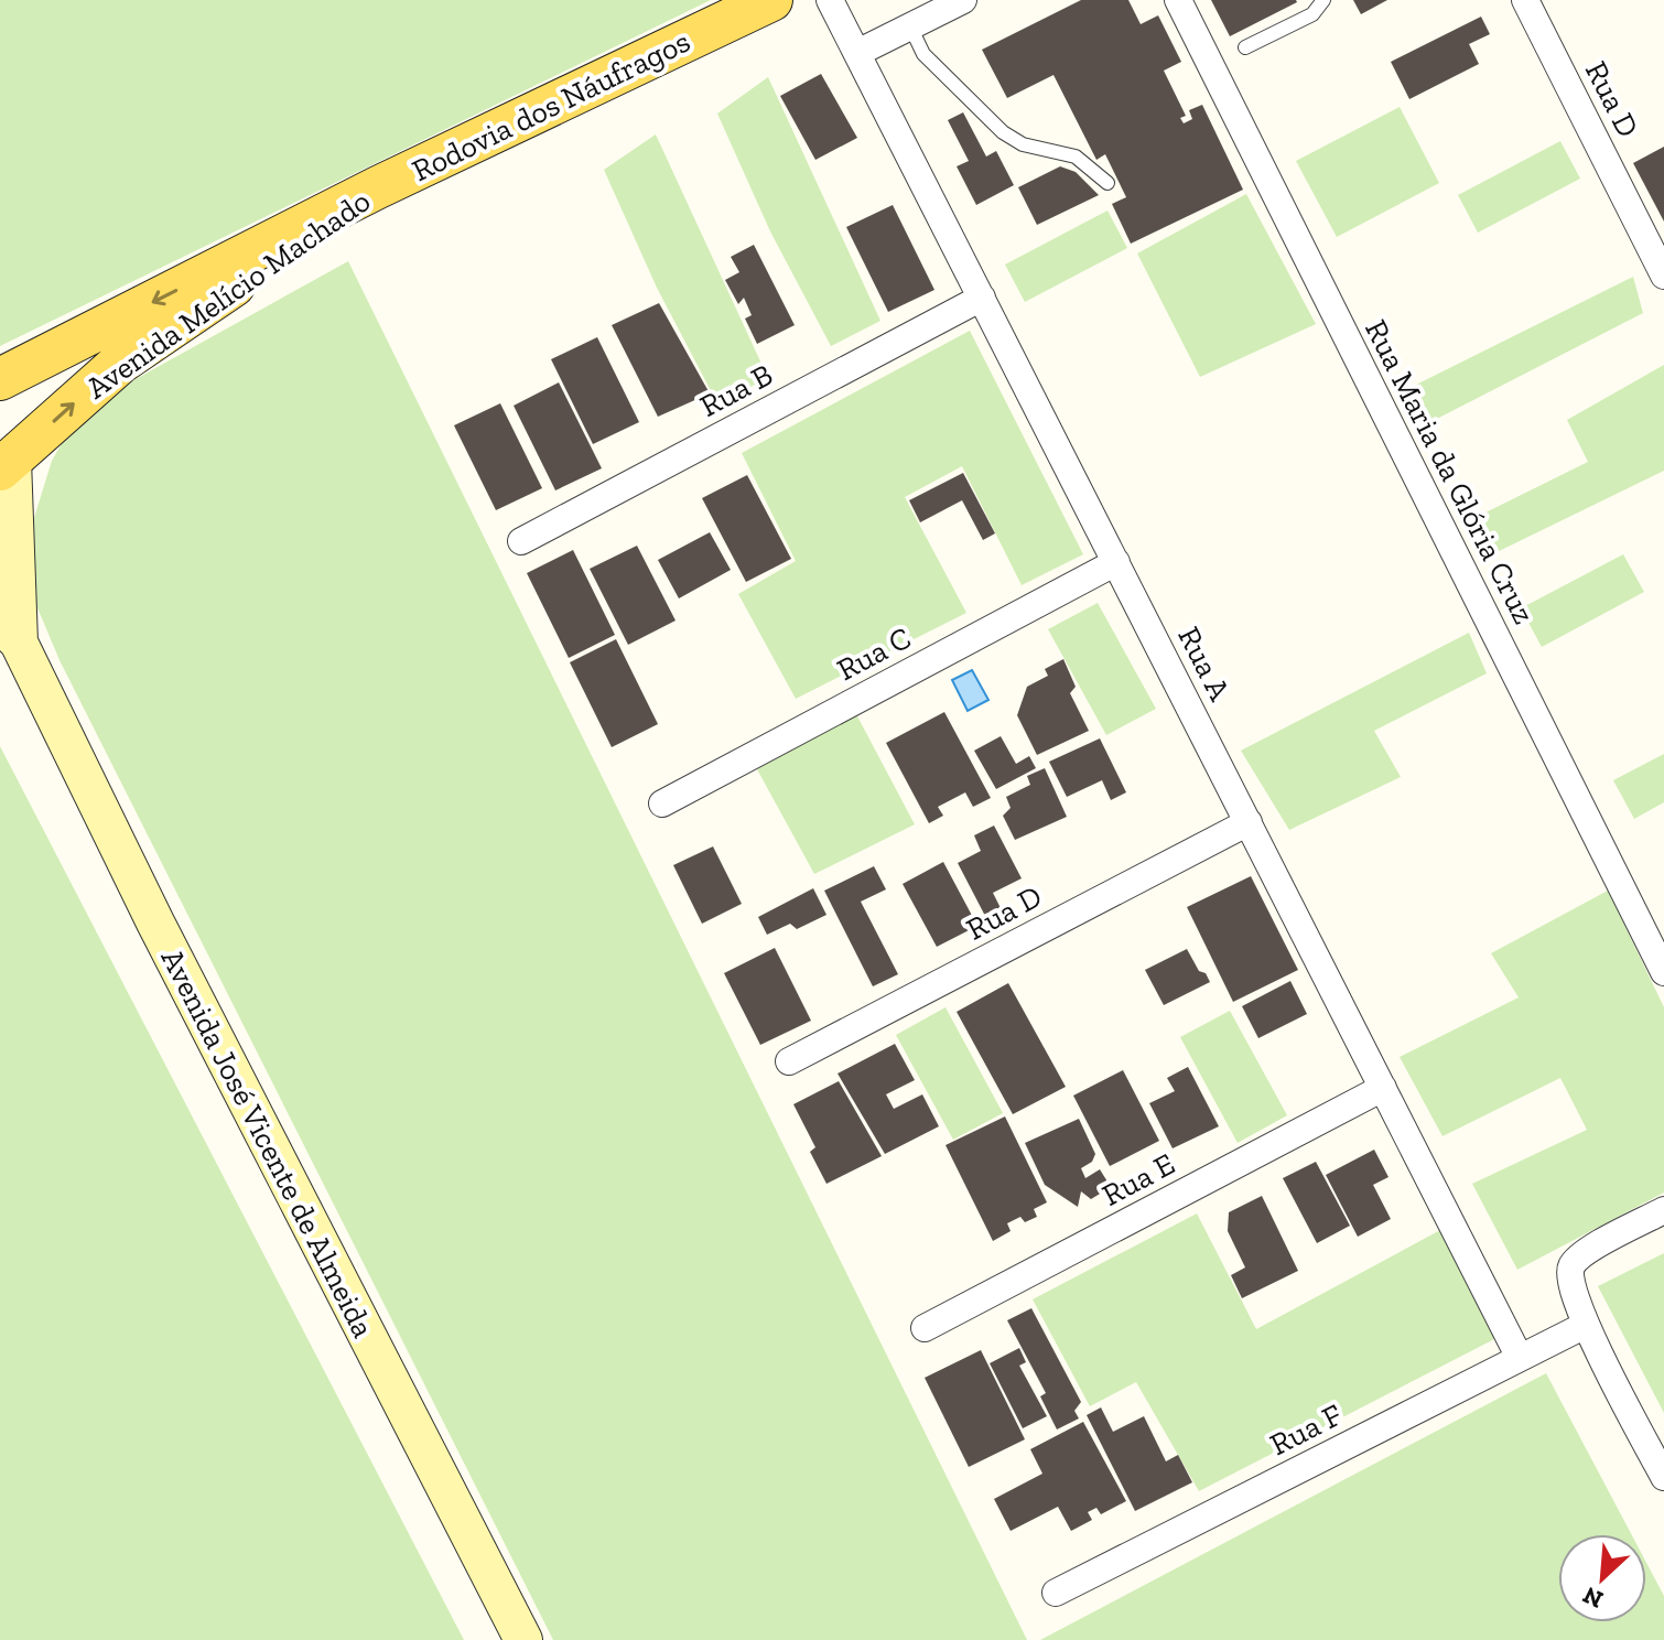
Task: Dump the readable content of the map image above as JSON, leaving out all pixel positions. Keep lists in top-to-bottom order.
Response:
{
  "streets": {
    "main road": ["Rodovia dos Náufragos", "Avenida Melício Machado"],
    "street": [
      "Rua D",
      "Rua B",
      "Rua Maria da Glória Cruz",
      "Rua C",
      "Rua A",
      "Avenida José Vicente de Almeida",
      "Rua E",
      "Rua F"
    ]
  },
  "crossings": [
    ["Rua D", "Rua A"],
    ["Rodovia dos Náufragos", "Avenida Melício Machado"],
    ["Rua B", "Rua A"],
    ["Rua C", "Rua A"],
    ["Rua A", "Rua E"],
    ["Rua A", "Rua F"]
  ],
  "north": "bottom left"
}
